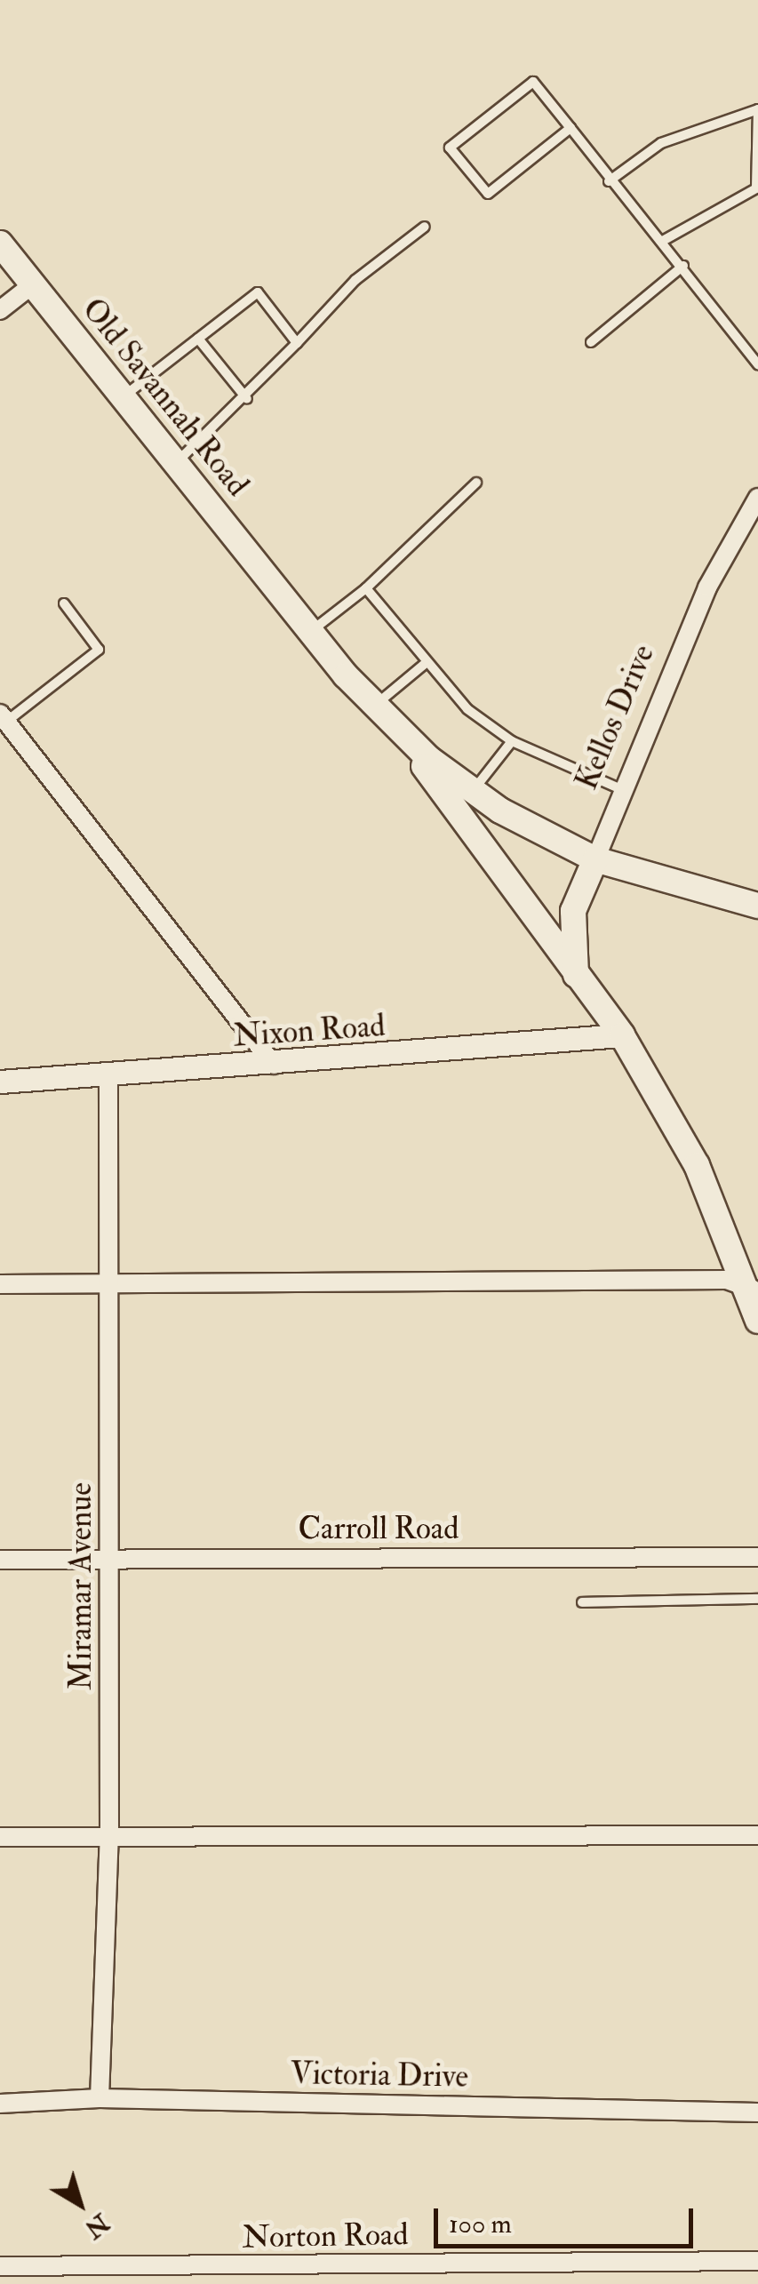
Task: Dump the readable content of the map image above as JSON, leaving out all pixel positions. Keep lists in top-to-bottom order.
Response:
{
  "streets": {
    "main road": ["Old Savannah Road", "Kellos Drive"],
    "street": [
      "Nixon Road",
      "Carroll Road",
      "Miramar Avenue",
      "Victoria Drive",
      "Norton Road"
    ]
  },
  "crossings": [
    ["Nixon Road", "Miramar Avenue"],
    ["Carroll Road", "Miramar Avenue"],
    ["Miramar Avenue", "Victoria Drive"]
  ],
  "scale_bar": "100 m",
  "north": "bottom right"
}
